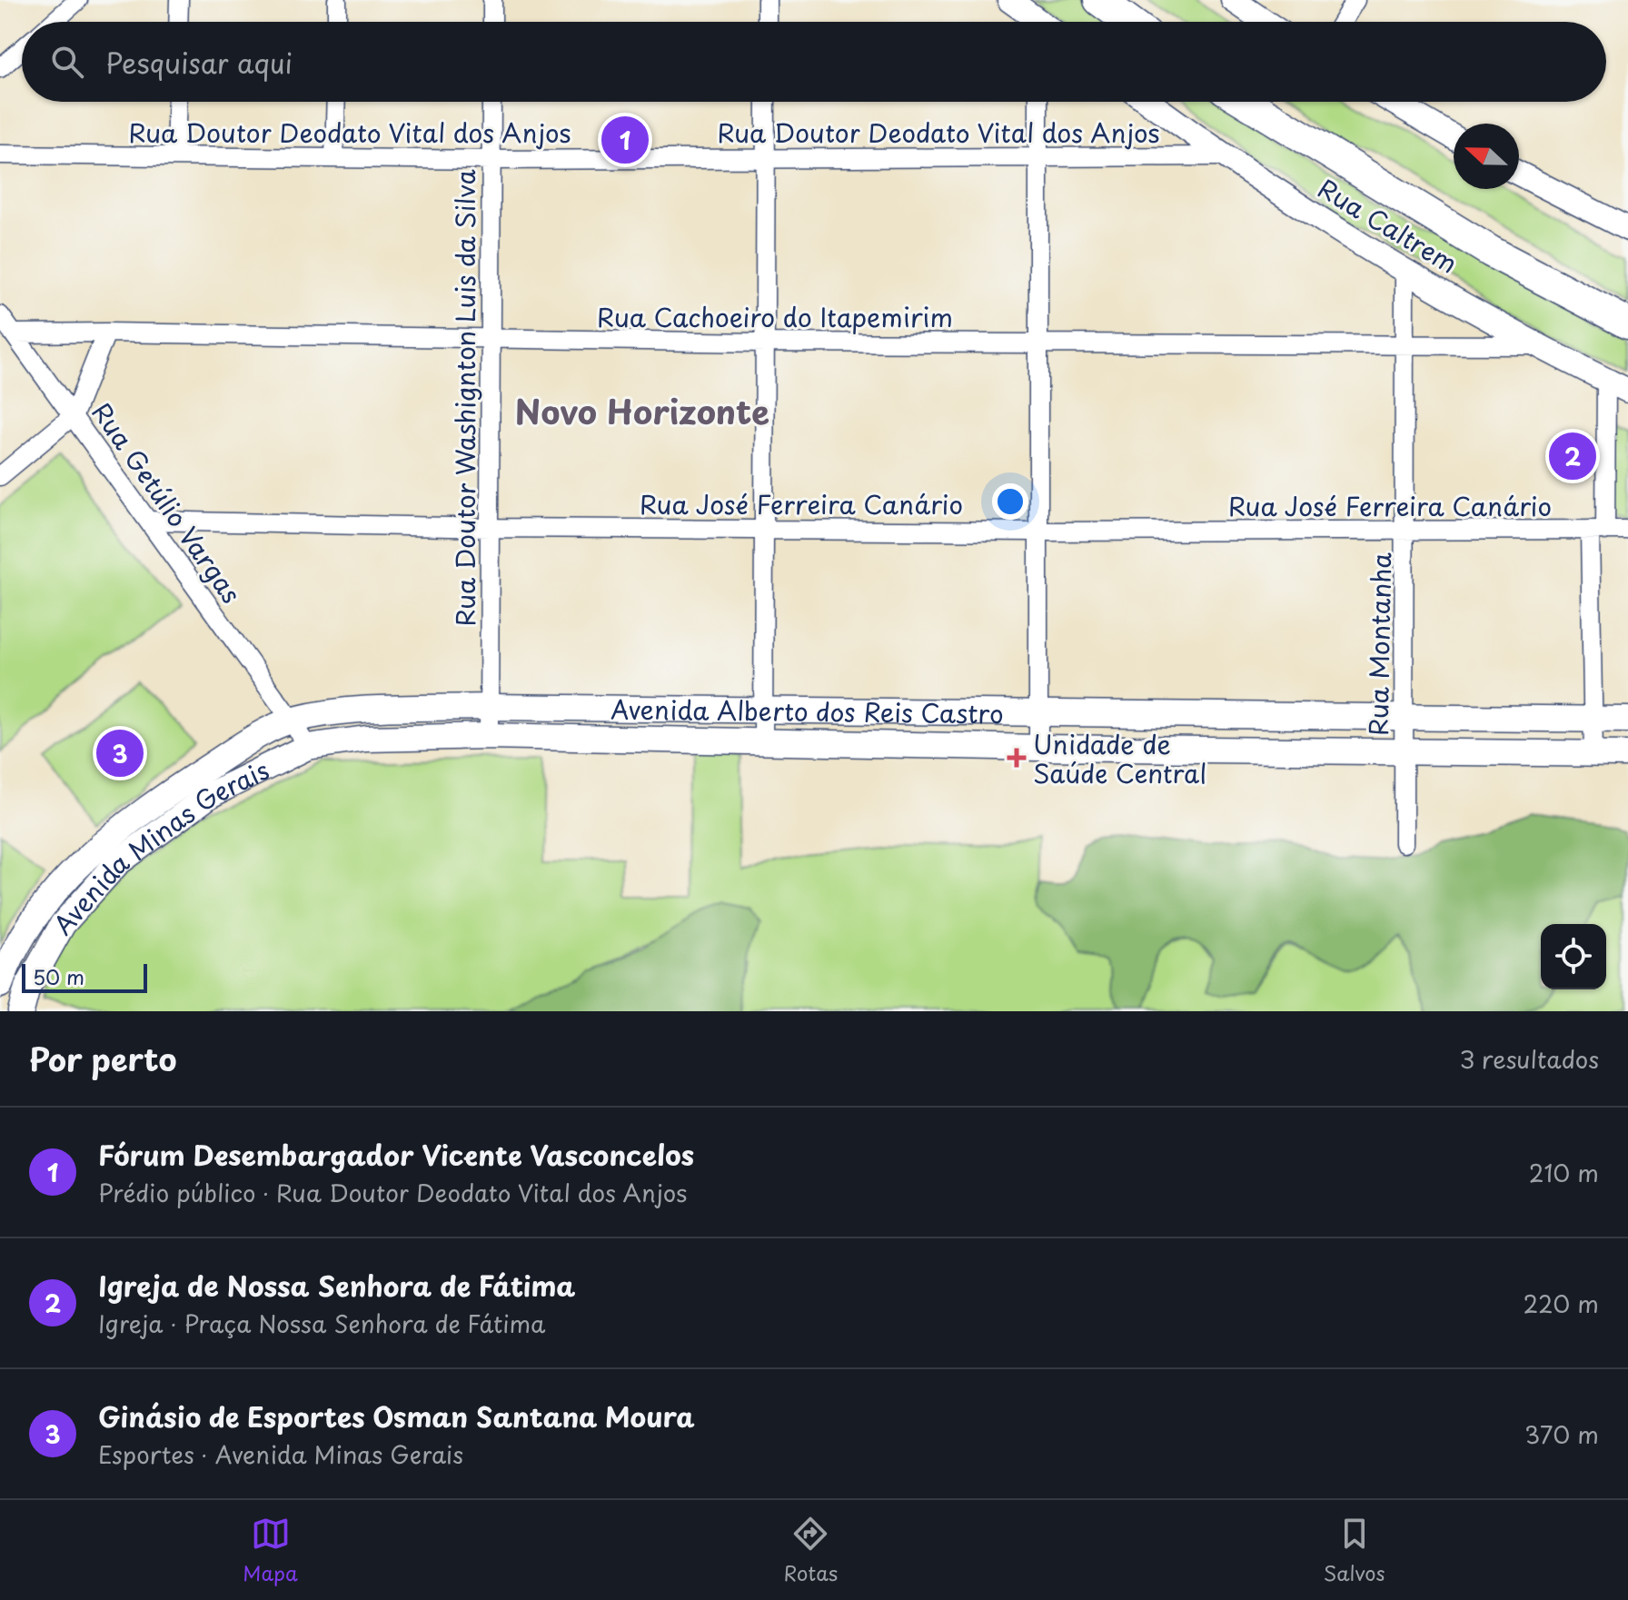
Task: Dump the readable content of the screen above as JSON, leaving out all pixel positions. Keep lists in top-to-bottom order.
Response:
{
  "streets": {
    "main road": ["Avenida Alberto dos Reis Castro", "Avenida Minas Gerais"],
    "street": [
      "Rua Doutor Deodato Vital dos Anjos",
      "Rua Caltrem",
      "Rua Cachoeiro do Itapemirim",
      "Rua Doutor Washignton Luis da Silva",
      "Rua Getúlio Vargas",
      "Rua José Ferreira Canário",
      "Rua Montanha"
    ]
  },
  "crossings": [
    ["Rua Doutor Deodato Vital dos Anjos", "Rua Caltrem"],
    ["Rua Doutor Deodato Vital dos Anjos", "Rua Doutor Washignton Luis da Silva"],
    ["Rua Caltrem", "Rua Cachoeiro do Itapemirim"],
    ["Rua Caltrem", "Rua Montanha"],
    ["Rua Cachoeiro do Itapemirim", "Rua Doutor Washignton Luis da Silva"],
    ["Rua Cachoeiro do Itapemirim", "Rua Getúlio Vargas"],
    ["Rua Cachoeiro do Itapemirim", "Rua Montanha"],
    ["Rua Doutor Washignton Luis da Silva", "Rua José Ferreira Canário"],
    ["Rua Doutor Washignton Luis da Silva", "Avenida Alberto dos Reis Castro"],
    ["Rua Getúlio Vargas", "Rua José Ferreira Canário"],
    ["Rua Getúlio Vargas", "Avenida Alberto dos Reis Castro"],
    ["Rua Getúlio Vargas", "Avenida Minas Gerais"],
    ["Rua José Ferreira Canário", "Rua Montanha"],
    ["Rua Montanha", "Avenida Alberto dos Reis Castro"],
    ["Avenida Alberto dos Reis Castro", "Avenida Minas Gerais"]
  ],
  "districts": ["Novo Horizonte"],
  "places": {
    "health": ["Unidade de Saúde Central"]
  },
  "scale_bar": "50 m",
  "north": "left",
  "page": {
    "search": "Pesquisar aqui",
    "pins": ["1", "2", "3"],
    "scale": "50 m",
    "heading": ["Por perto", "3 resultados"],
    "list": [
      {
        "mark": "1",
        "name": "Fórum Desembargador Vicente Vasconcelos",
        "note": "Prédio público · Rua Doutor Deodato Vital dos Anjos",
        "value": "210 m"
      },
      {
        "mark": "2",
        "name": "Igreja de Nossa Senhora de Fátima",
        "note": "Igreja · Praça Nossa Senhora de Fátima",
        "value": "220 m"
      },
      {
        "mark": "3",
        "name": "Ginásio de Esportes Osman Santana Moura",
        "note": "Esportes · Avenida Minas Gerais",
        "value": "370 m"
      }
    ],
    "nav": ["Mapa", "Rotas", "Salvos"]
  }
}
